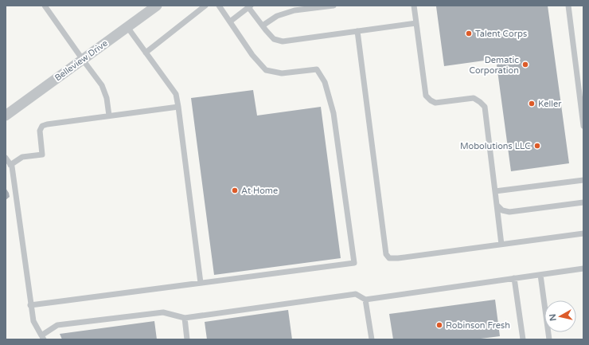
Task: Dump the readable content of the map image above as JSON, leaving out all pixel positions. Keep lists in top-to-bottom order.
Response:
{
  "streets": {
    "street": ["Belleview Drive"]
  },
  "places": [
    "Talent Corps",
    "Dematic Corporation",
    "Keller",
    "Mobolutions LLC",
    "At Home",
    "Robinson Fresh"
  ],
  "north": "left"
}
